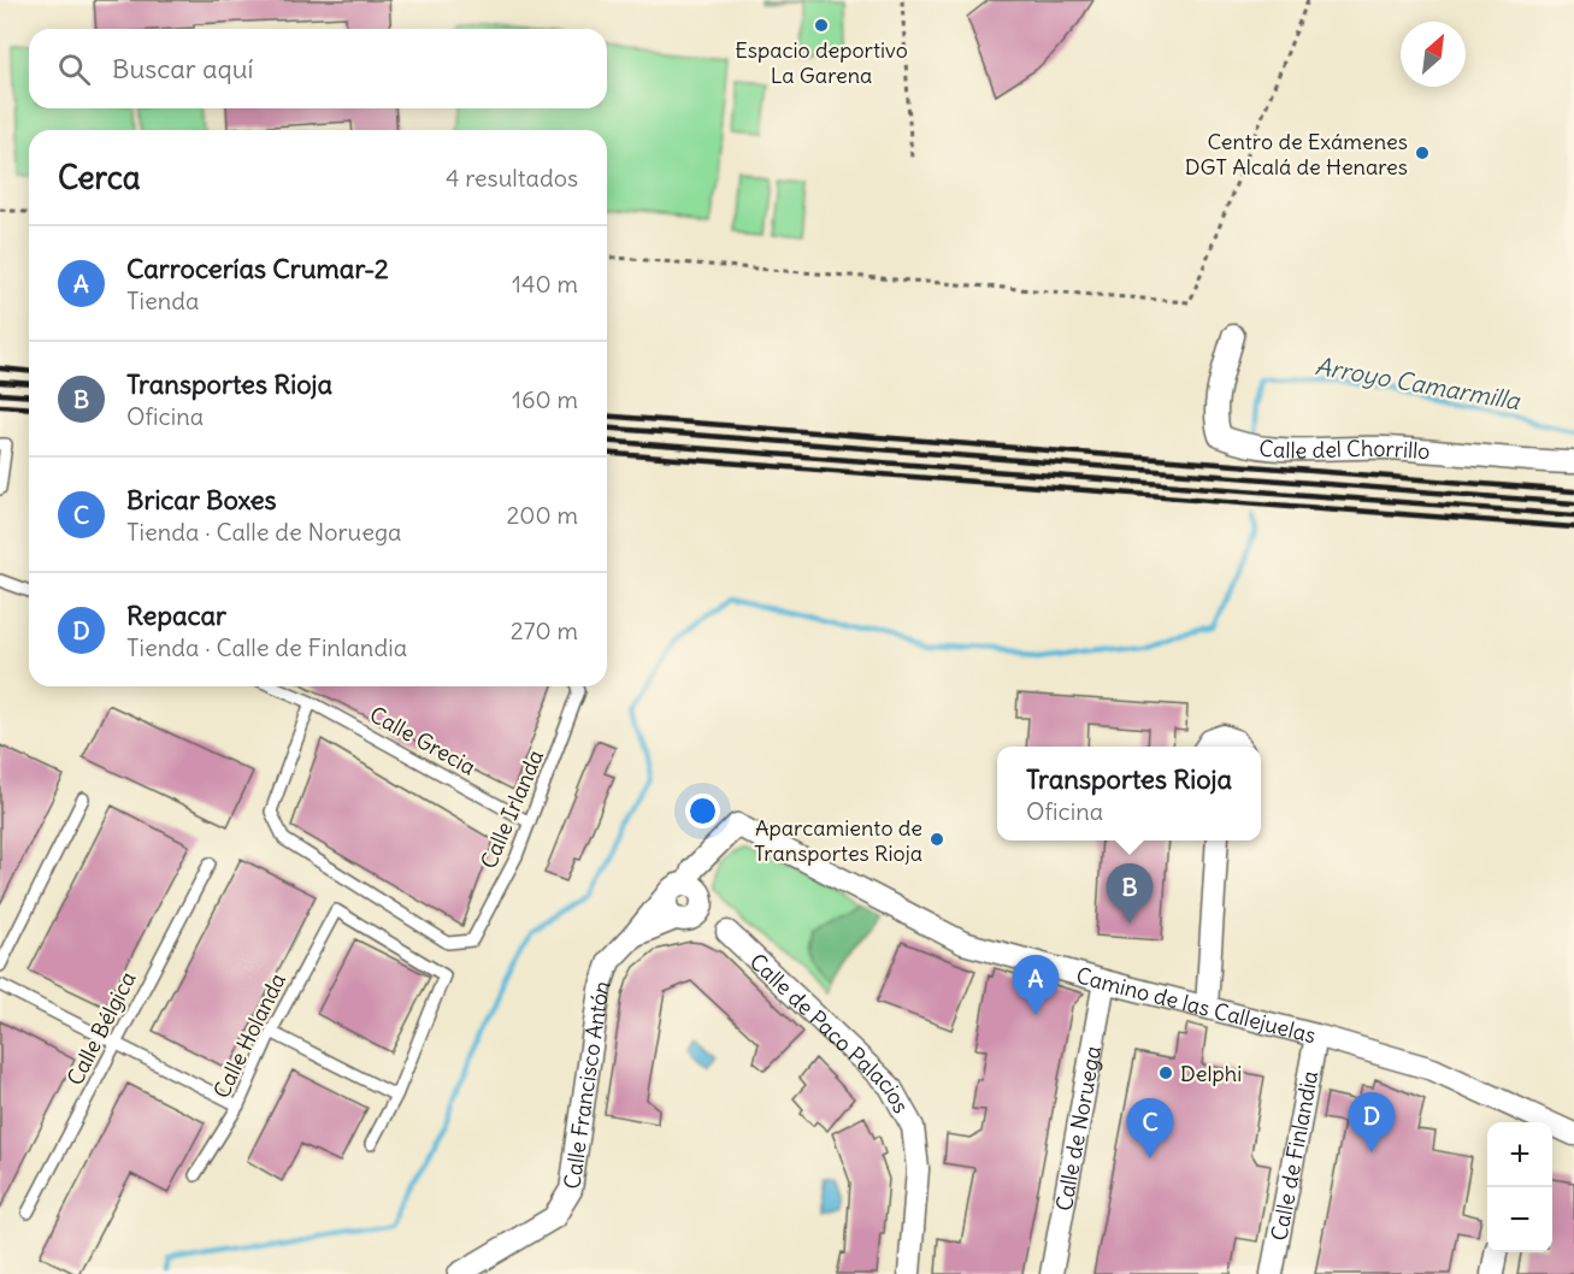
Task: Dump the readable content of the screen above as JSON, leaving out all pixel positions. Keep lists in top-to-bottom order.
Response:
{
  "streets": {
    "street": [
      "Calle del Chorrillo",
      "Camino de las Callejuelas",
      "Calle de Paco Palacios",
      "Calle Francisco Antón",
      "Calle de Noruega",
      "Calle de Finlandia"
    ],
    "lane": [
      "Calle Grecia",
      "Calle Irlanda",
      "Calle Bélgica",
      "Calle Holanda"
    ]
  },
  "crossings": [
    ["Calle Grecia", "Calle Irlanda"],
    ["Camino de las Callejuelas", "Calle Francisco Antón"],
    ["Camino de las Callejuelas", "Calle de Noruega"],
    ["Camino de las Callejuelas", "Calle de Finlandia"]
  ],
  "water": ["Arroyo Camarmilla"],
  "places": [
    "Espacio deportivo La Garena",
    "Centro de Exámenes DGT Alcalá de Henares",
    "Aparcamiento de Transportes Rioja",
    "Delphi"
  ],
  "north": "top right",
  "page": {
    "search": "Buscar aquí",
    "heading": ["Cerca", "4 resultados"],
    "list": [
      {
        "mark": "A",
        "name": "Carrocerías Crumar-2",
        "note": "Tienda",
        "value": "140 m"
      },
      {
        "mark": "B",
        "name": "Transportes Rioja",
        "note": "Oficina",
        "value": "160 m"
      },
      {
        "mark": "C",
        "name": "Bricar Boxes",
        "note": "Tienda · Calle de Noruega",
        "value": "200 m"
      },
      {
        "mark": "D",
        "name": "Repacar",
        "note": "Tienda · Calle de Finlandia",
        "value": "270 m"
      }
    ],
    "popup": ["Transportes Rioja", "Oficina"],
    "pins": [
      "B",
      "A",
      "D",
      "C"
    ],
    "map_buttons": ["+", "−"]
  }
}
